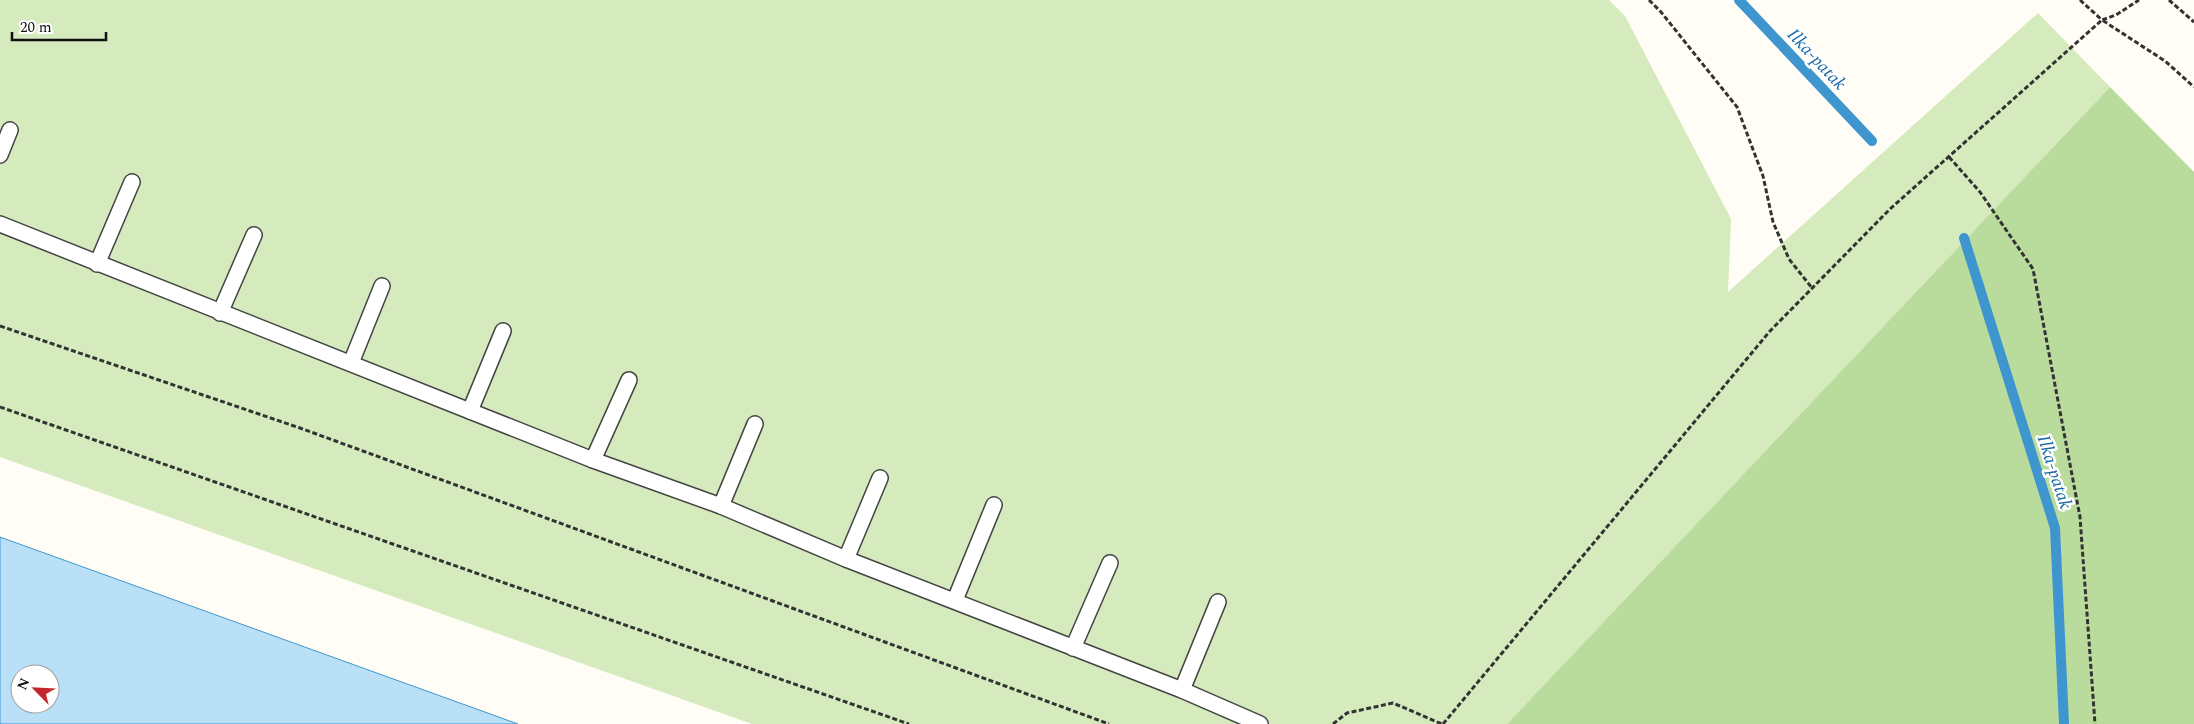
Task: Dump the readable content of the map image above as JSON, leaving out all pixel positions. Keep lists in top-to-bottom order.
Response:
{
  "water": ["Ilka-patak"],
  "scale_bar": "20 m",
  "north": "top left"
}
